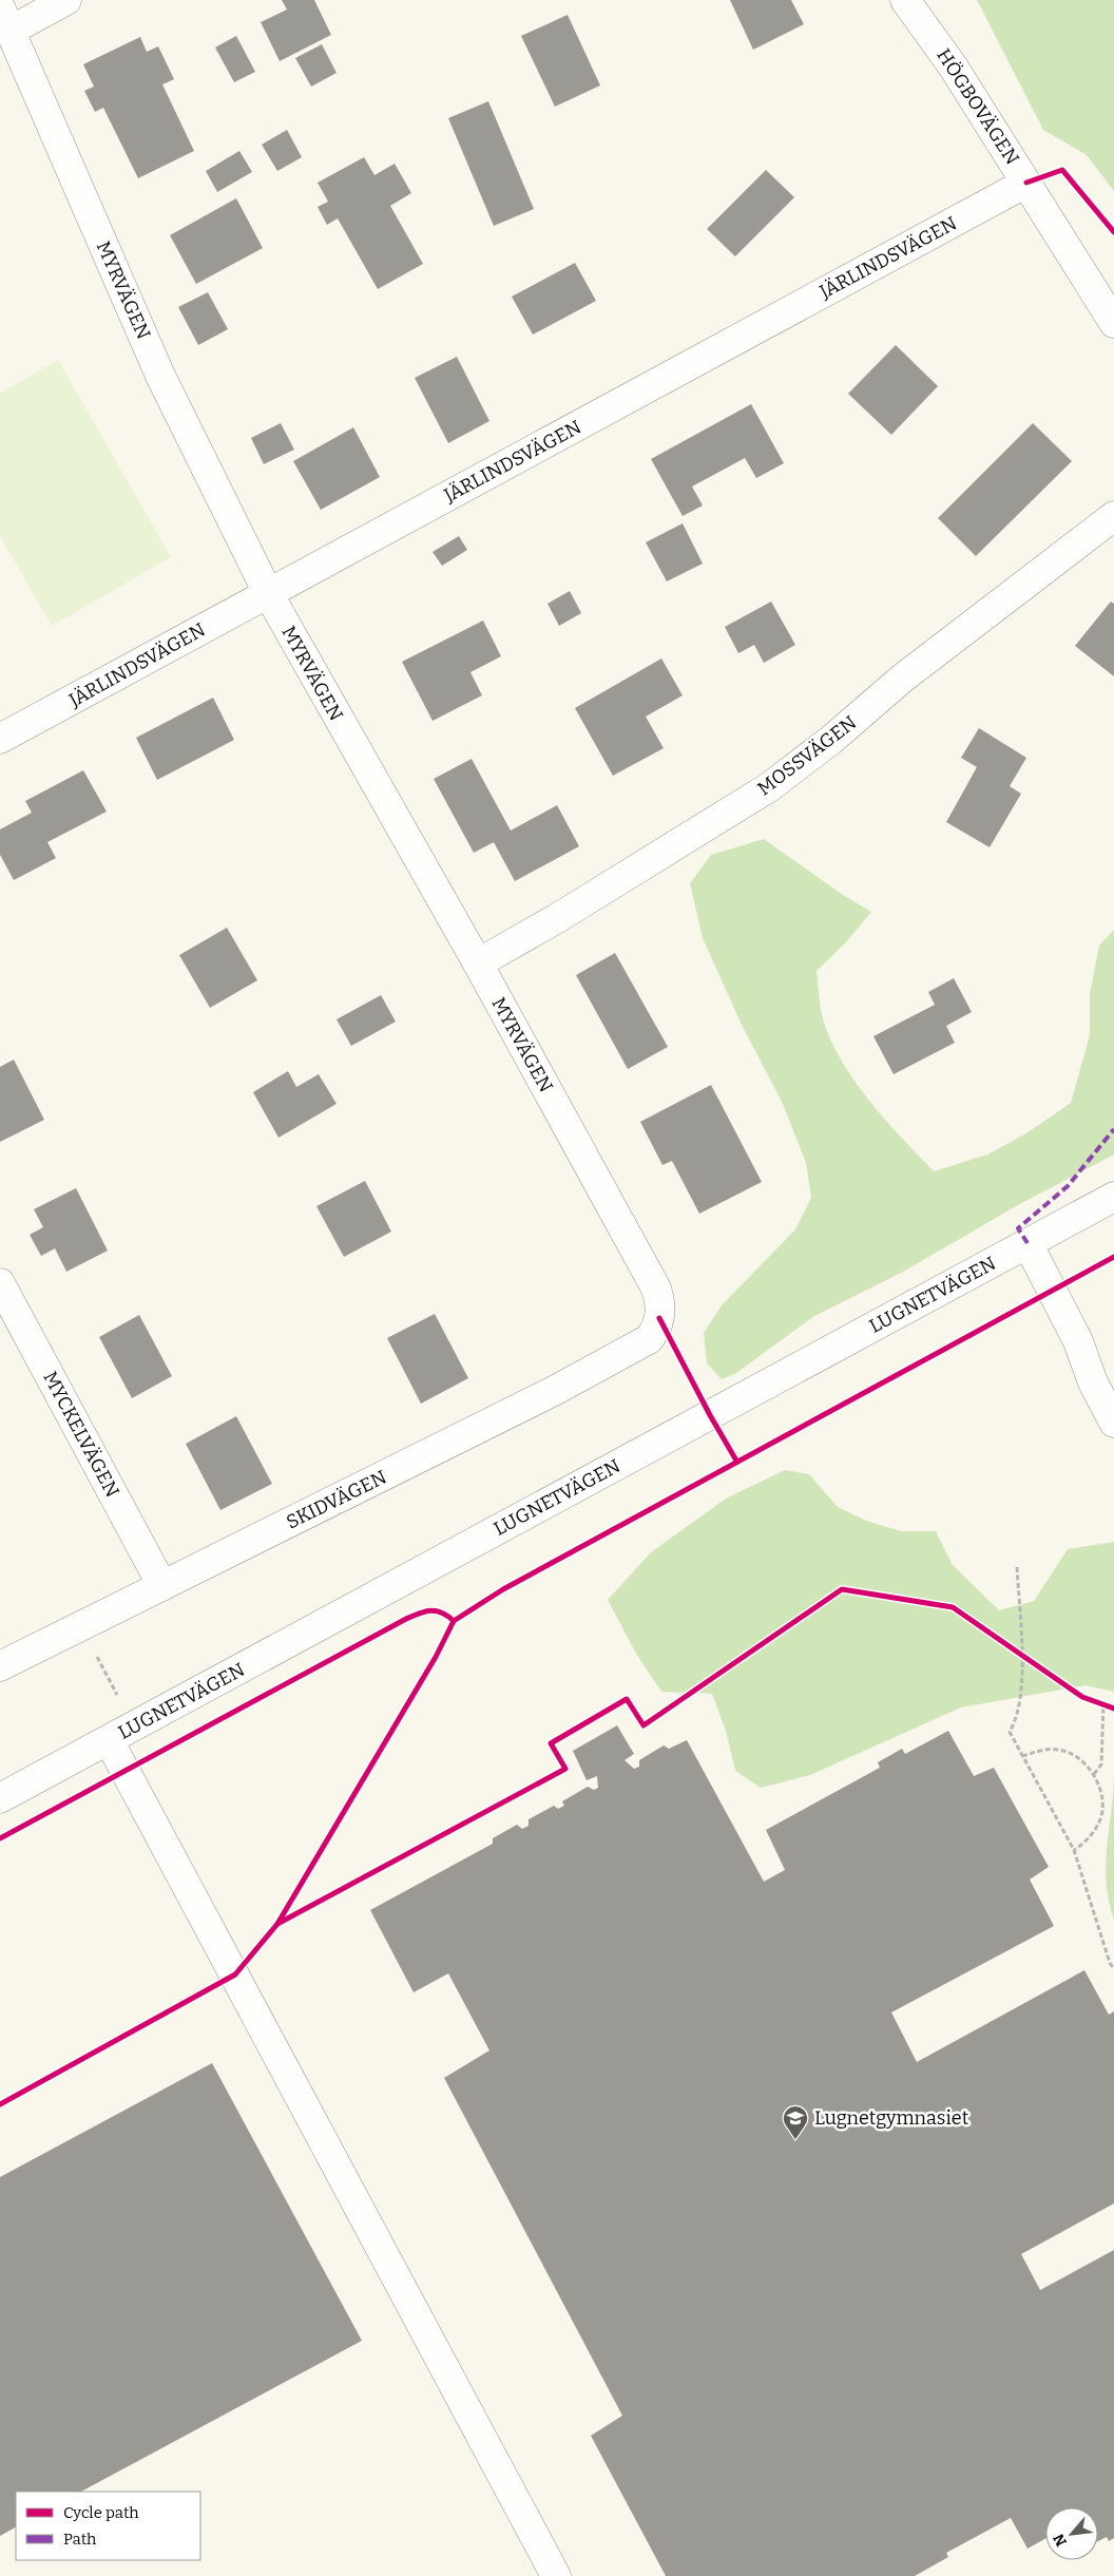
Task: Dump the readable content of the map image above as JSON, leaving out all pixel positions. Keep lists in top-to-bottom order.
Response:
{
  "streets": {
    "street": [
      "HÖGBOVÄGEN",
      "JÄRLINDSVÄGEN",
      "MYRVÄGEN",
      "MOSSVÄGEN",
      "LUGNETVÄGEN",
      "MYCKELVÄGEN",
      "SKIDVÄGEN"
    ]
  },
  "crossings": [
    ["HÖGBOVÄGEN", "JÄRLINDSVÄGEN"],
    ["JÄRLINDSVÄGEN", "MYRVÄGEN"],
    ["MYRVÄGEN", "MOSSVÄGEN"],
    ["MYRVÄGEN", "SKIDVÄGEN"],
    ["MYCKELVÄGEN", "SKIDVÄGEN"]
  ],
  "places": {
    "school or university": ["Lugnetgymnasiet"]
  },
  "legend": ["Cycle path", "Path"],
  "north": "bottom left"
}
